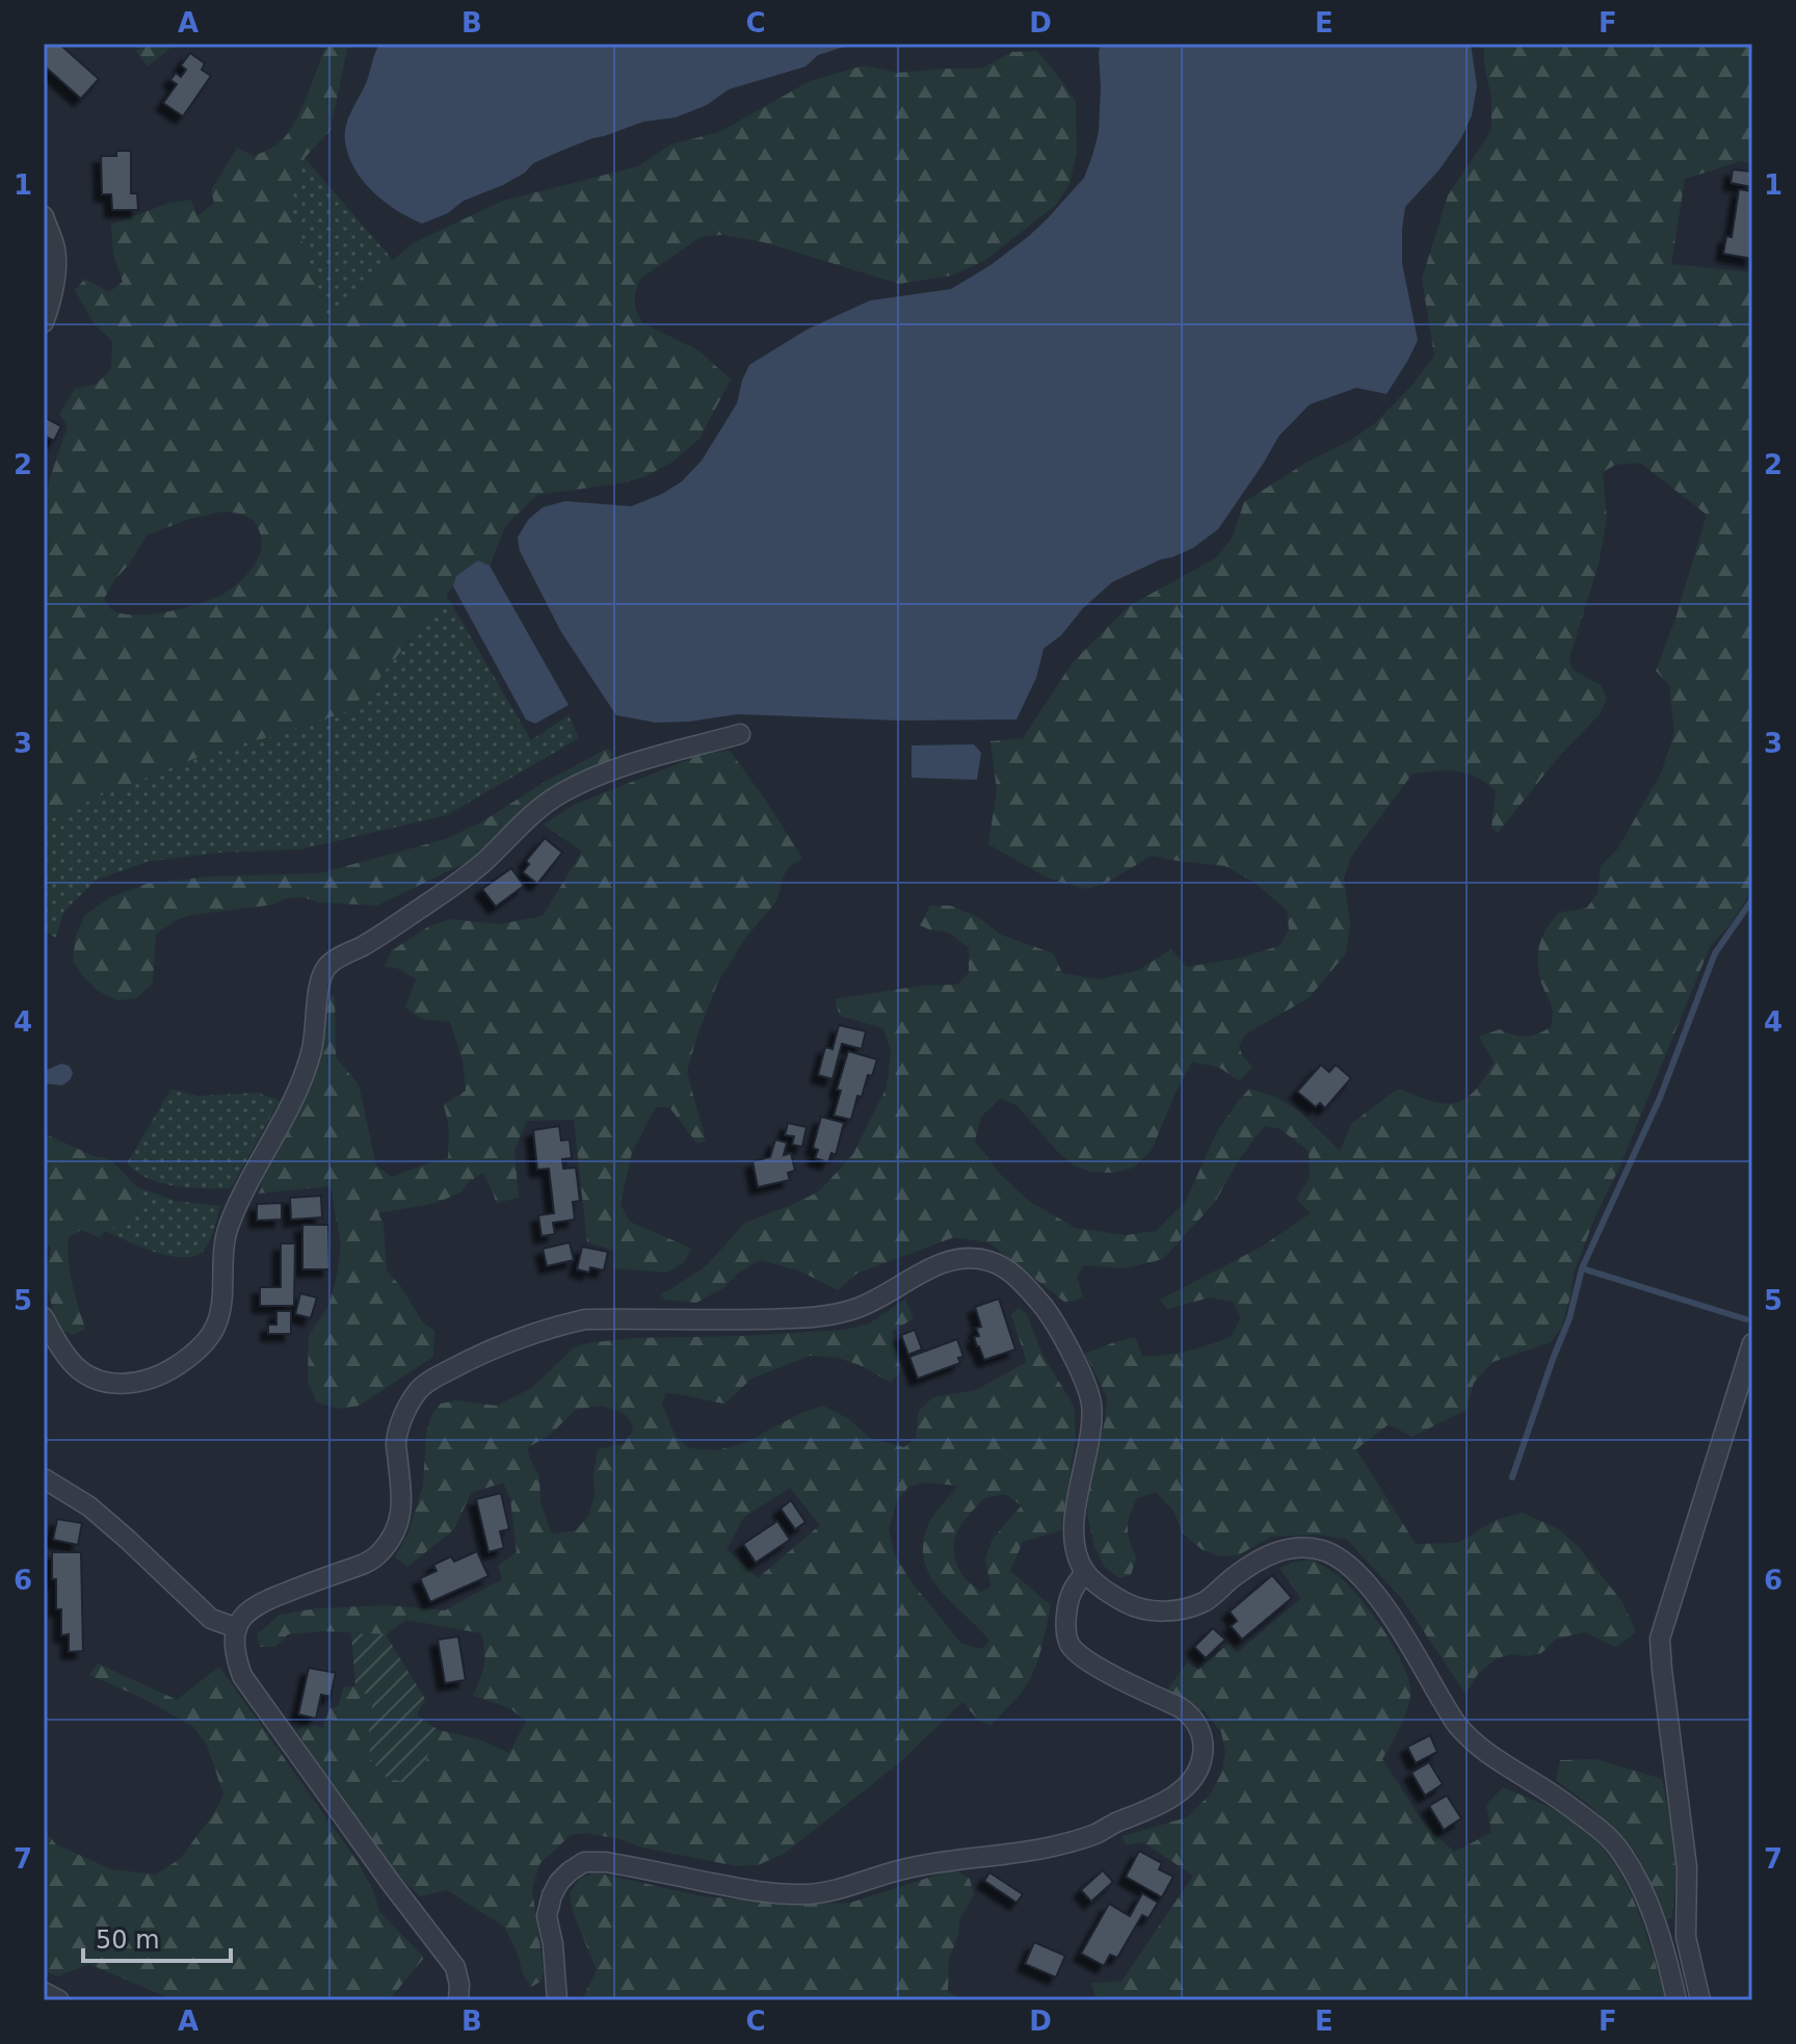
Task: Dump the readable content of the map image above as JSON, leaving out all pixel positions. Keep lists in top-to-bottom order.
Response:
{
  "scale_bar": "50 m",
  "grid": {
    "columns": [
      "A",
      "B",
      "C",
      "D",
      "E",
      "F"
    ],
    "rows": [
      "1",
      "2",
      "3",
      "4",
      "5",
      "6",
      "7"
    ]
  }
}
